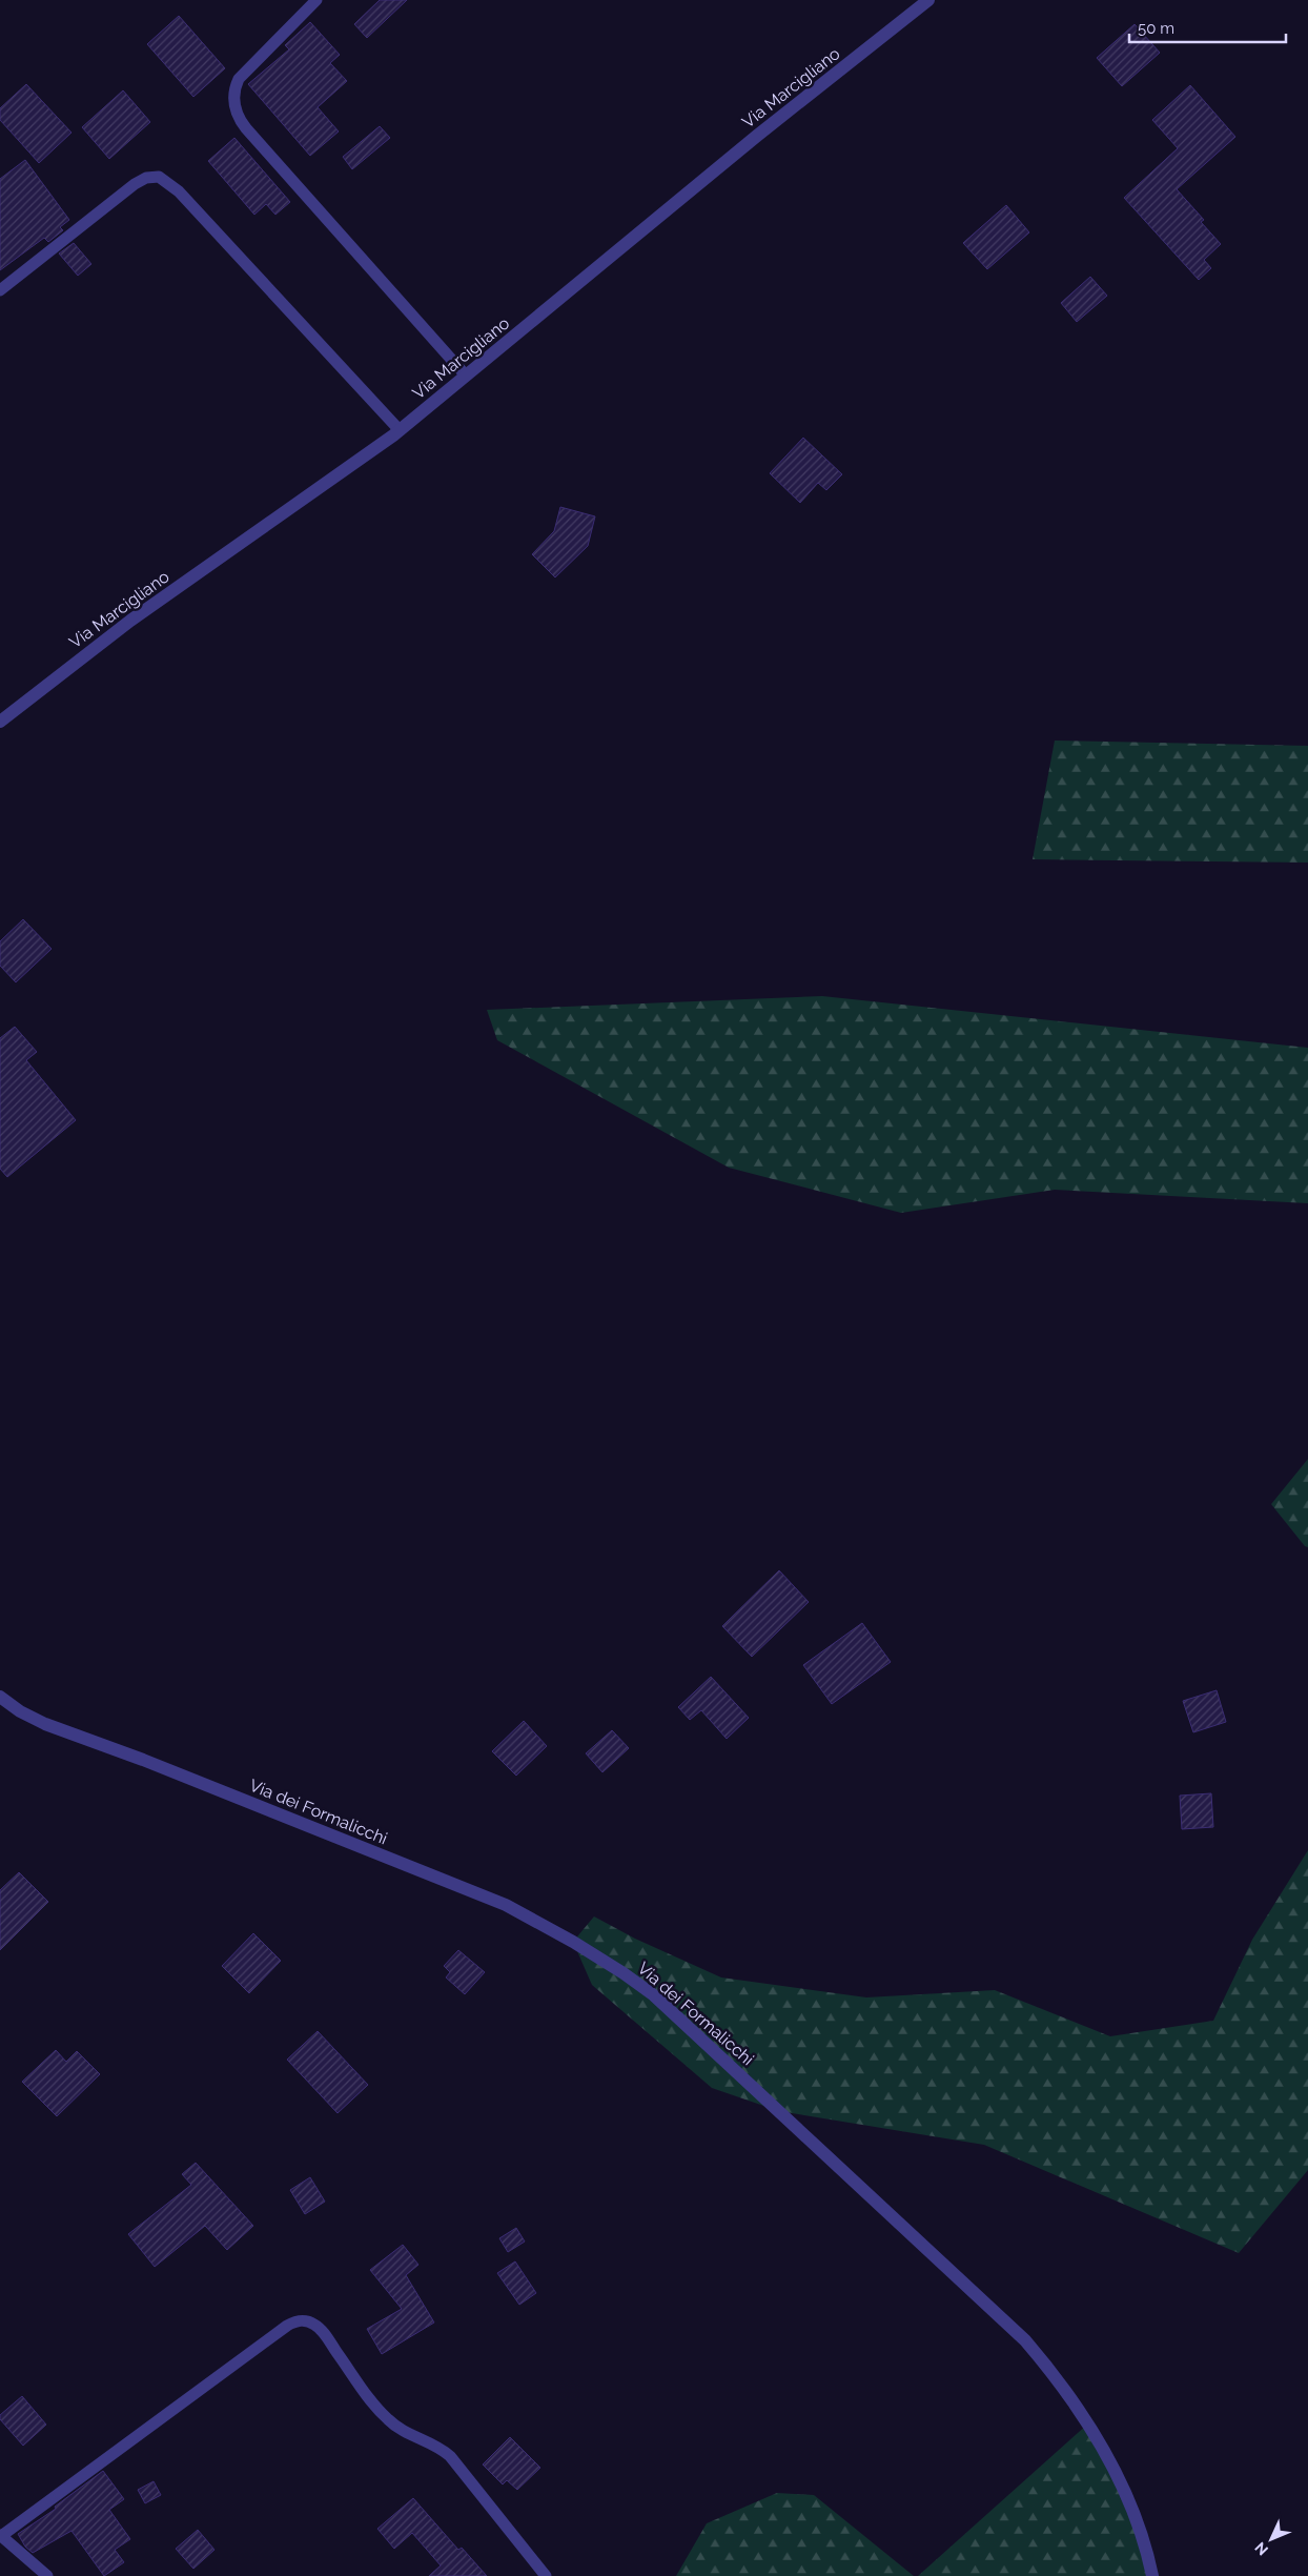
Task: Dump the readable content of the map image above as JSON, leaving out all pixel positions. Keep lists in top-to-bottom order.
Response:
{
  "streets": {
    "street": ["Via Marcigliano", "Via dei Formalicchi"]
  },
  "scale_bar": "50 m",
  "north": "bottom left"
}
